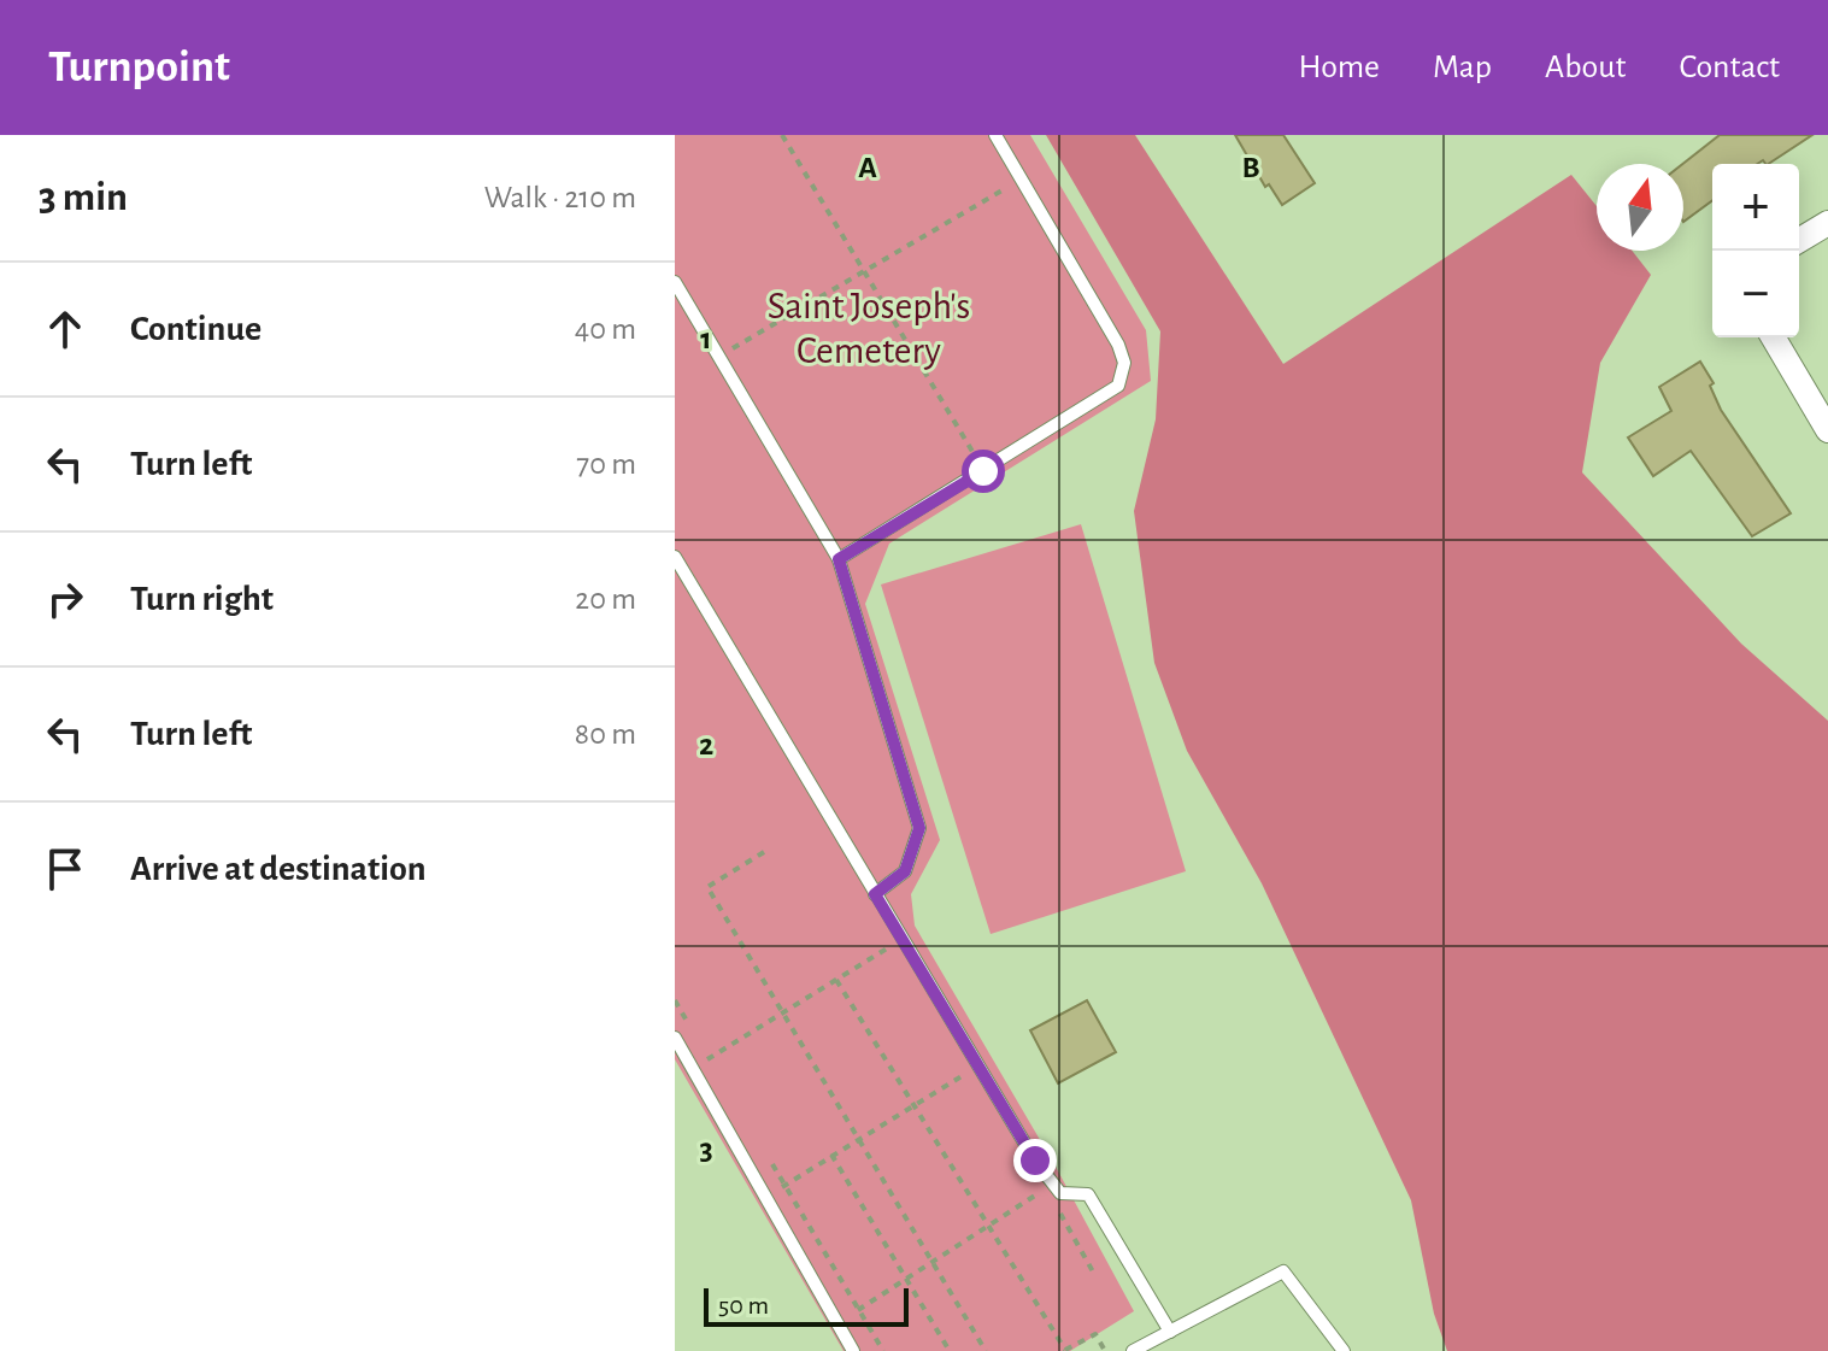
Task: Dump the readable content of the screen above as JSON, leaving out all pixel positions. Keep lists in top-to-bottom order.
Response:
{
  "parks": ["Saint Joseph's Cemetery"],
  "scale_bar": "50 m",
  "north": "top",
  "page": {
    "header": "Turnpoint",
    "nav": [
      "Home",
      "Map",
      "About",
      "Contact"
    ],
    "heading": ["3 min", "Walk · 210 m"],
    "map_buttons": ["+", "−"],
    "list": [
      ["Continue", "40 m"],
      ["Turn left", "70 m"],
      ["Turn right", "20 m"],
      ["Turn left", "80 m"],
      "Arrive at destination"
    ],
    "scale": "50 m"
  },
  "grid": {
    "columns": ["A", "B"],
    "rows": ["1", "2", "3"]
  }
}
